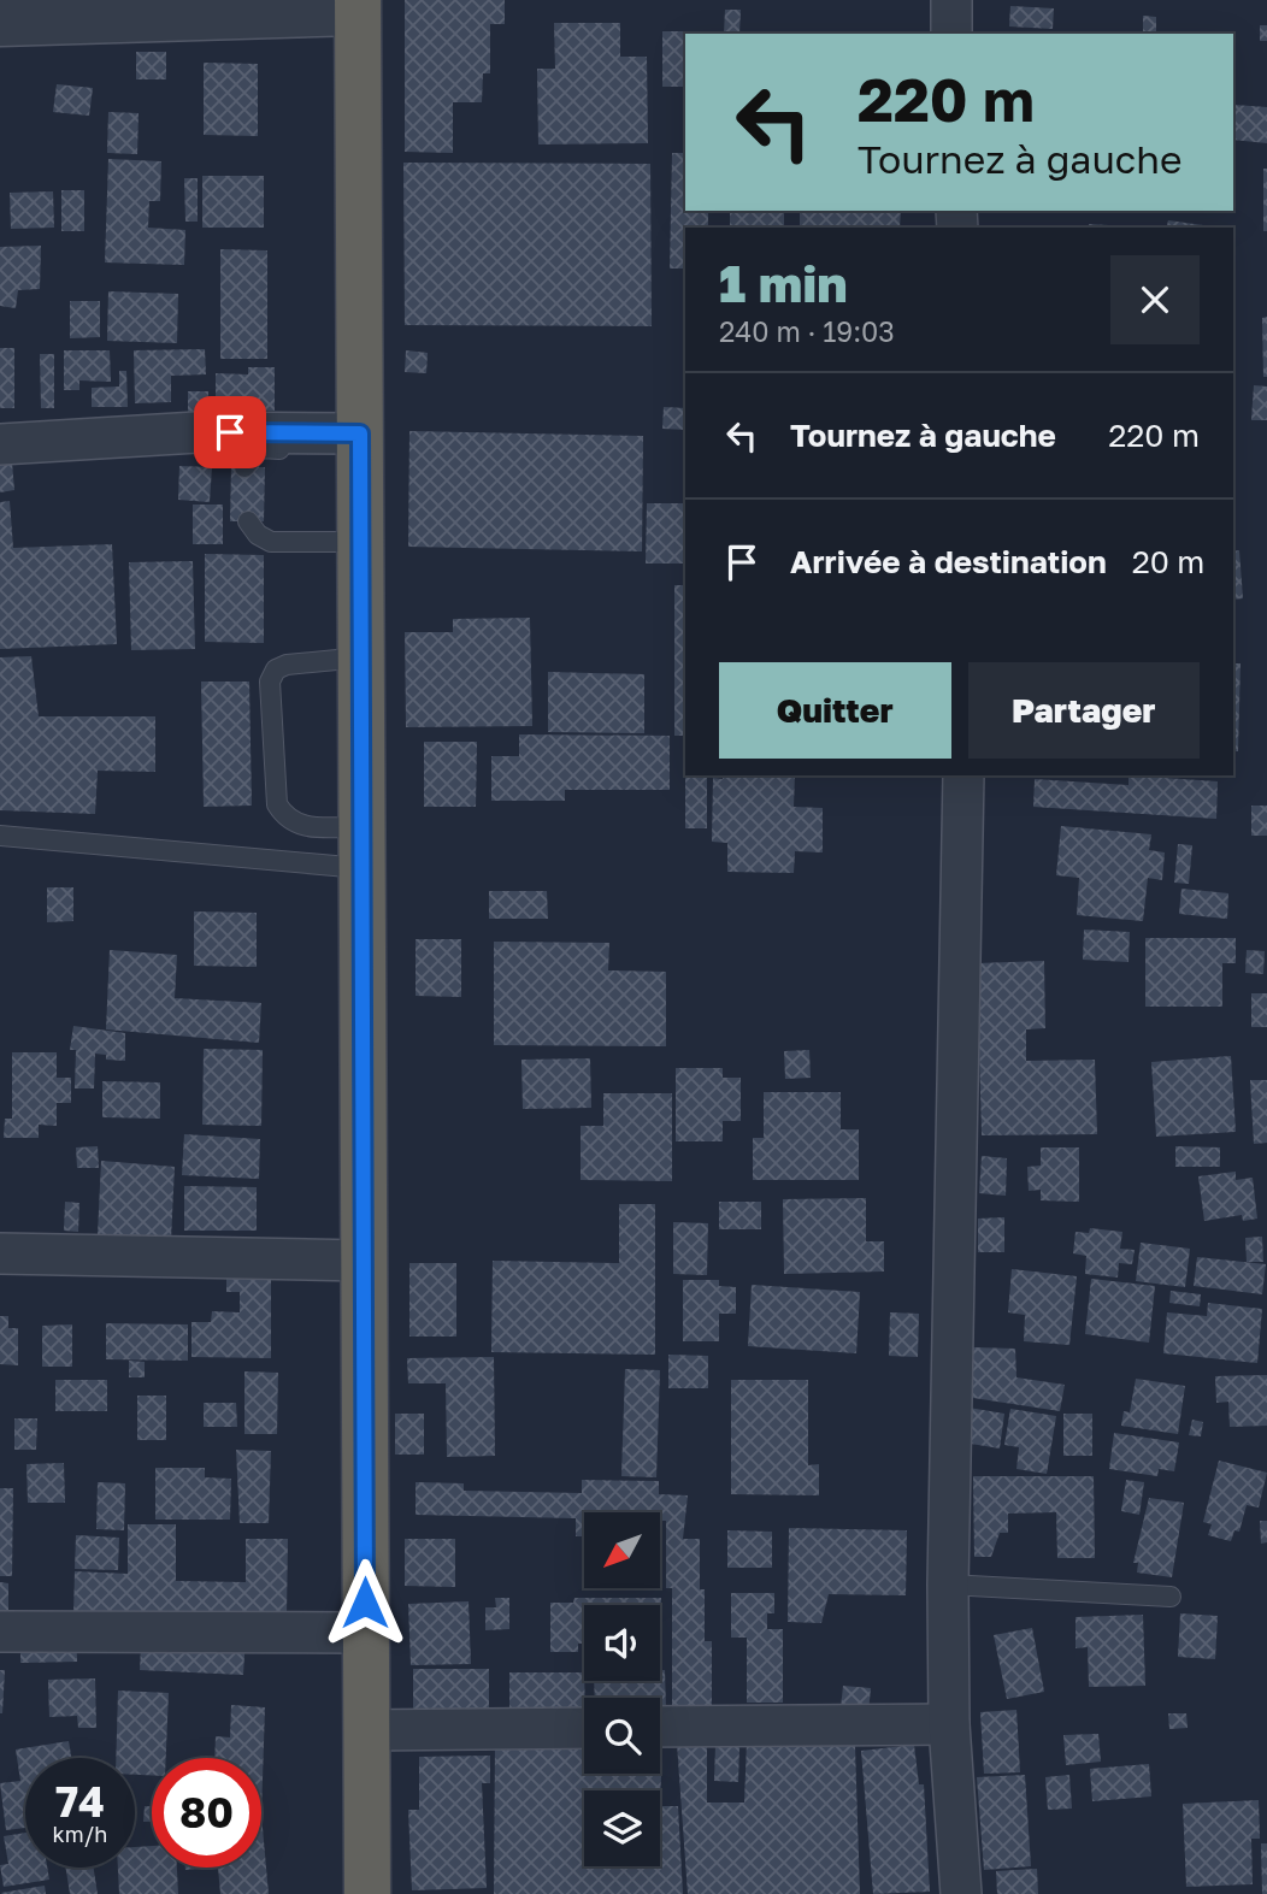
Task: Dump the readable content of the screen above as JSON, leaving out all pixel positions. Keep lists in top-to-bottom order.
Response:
{
  "north": "bottom left",
  "page": {
    "turn": ["220 m", "Tournez à gauche"],
    "heading": ["1 min", "240 m · 19:03"],
    "list": [
      {
        "name": "Tournez à gauche",
        "value": "220 m"
      },
      {
        "name": "Arrivée à destination",
        "value": "20 m"
      }
    ],
    "buttons": ["Quitter", "Partager"],
    "speed": "74 km/h",
    "limit": "80"
  }
}
